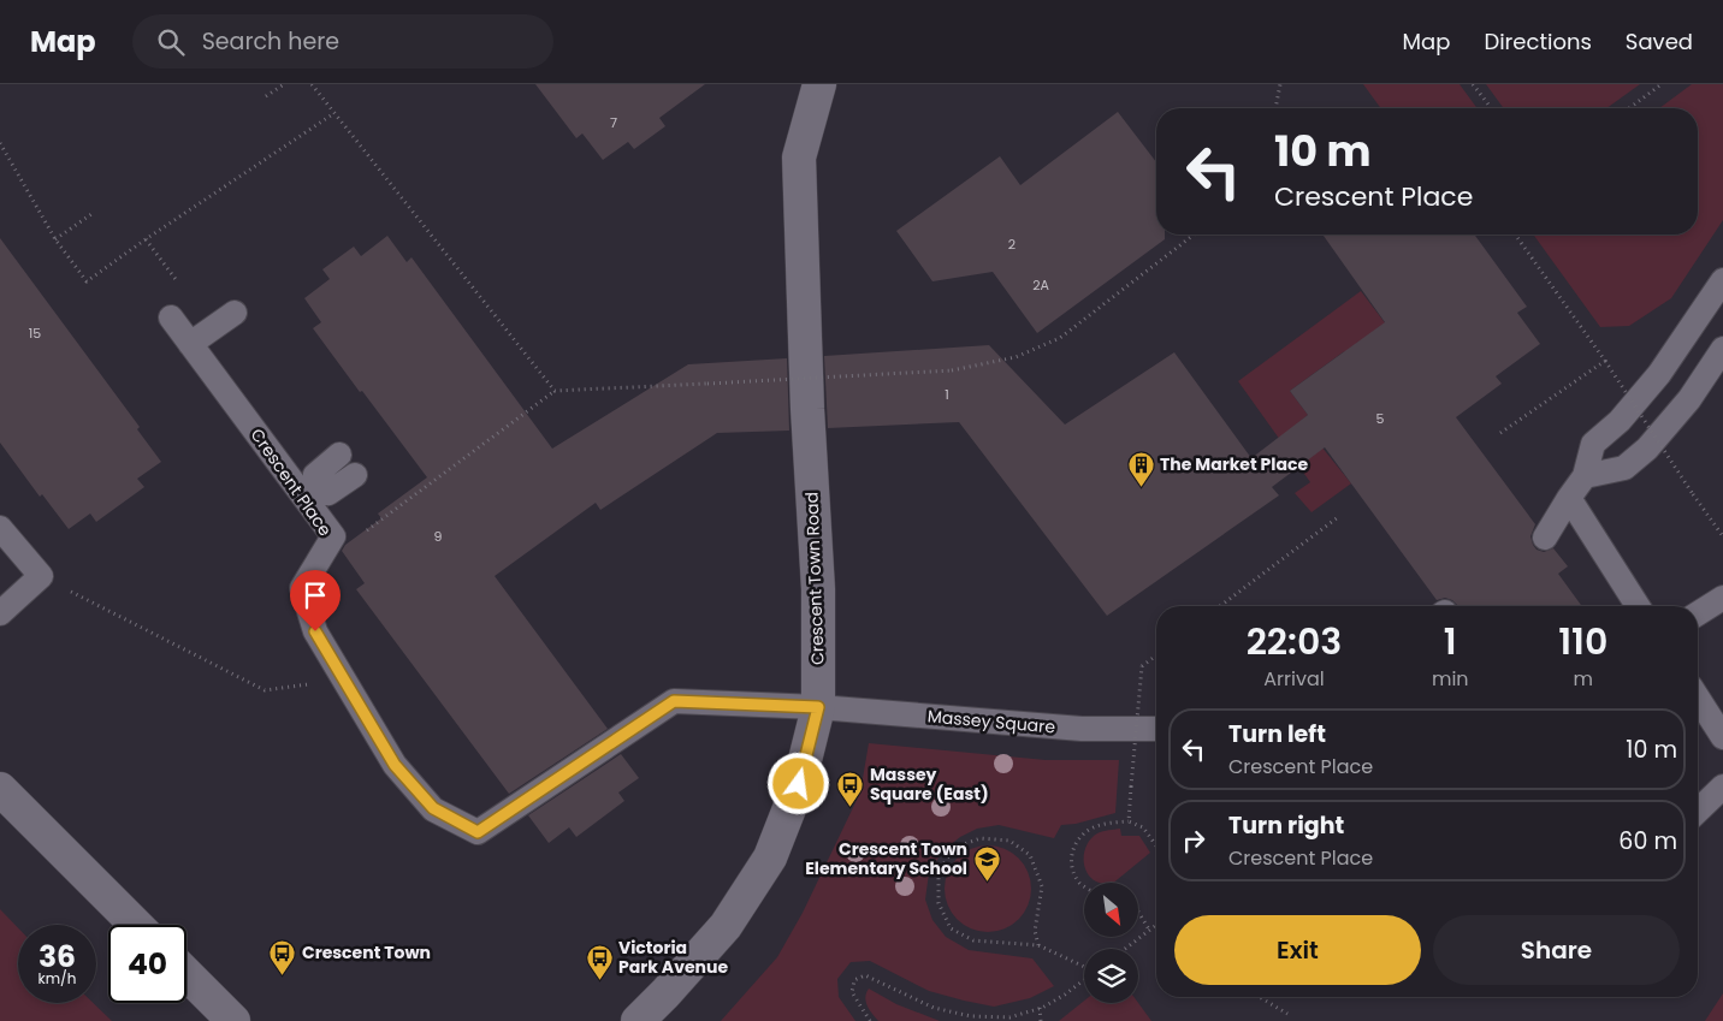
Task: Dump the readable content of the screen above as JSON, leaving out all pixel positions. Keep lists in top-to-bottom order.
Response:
{
  "streets": {
    "street": ["Crescent Town Road"],
    "lane": ["Crescent Place", "Massey Square"]
  },
  "crossings": [
    ["Crescent Place", "Crescent Town Road"],
    ["Crescent Place", "Massey Square"],
    ["Crescent Town Road", "Massey Square"]
  ],
  "places": {
    "building": ["The Market Place"],
    "bus stop": ["Massey Square (East)", "Crescent Town", "Victoria Park Avenue"],
    "school or university": ["Crescent Town Elementary School"]
  },
  "house_numbers": [
    "7",
    "2",
    "2A",
    "15",
    "1",
    "5",
    "9"
  ],
  "north": "bottom right",
  "page": {
    "header": "Map",
    "search": "Search here",
    "nav": ["Map", "Directions", "Saved"],
    "turn": ["10 m", "Crescent Place"],
    "eta": [
      "22:03",
      "Arrival",
      "1",
      "min",
      "110",
      "m"
    ],
    "list": [
      {
        "name": "Turn left",
        "note": "Crescent Place",
        "value": "10 m"
      },
      {
        "name": "Turn right",
        "note": "Crescent Place",
        "value": "60 m"
      }
    ],
    "buttons": ["Exit", "Share"],
    "speed": "36 km/h",
    "limit": "40"
  }
}
